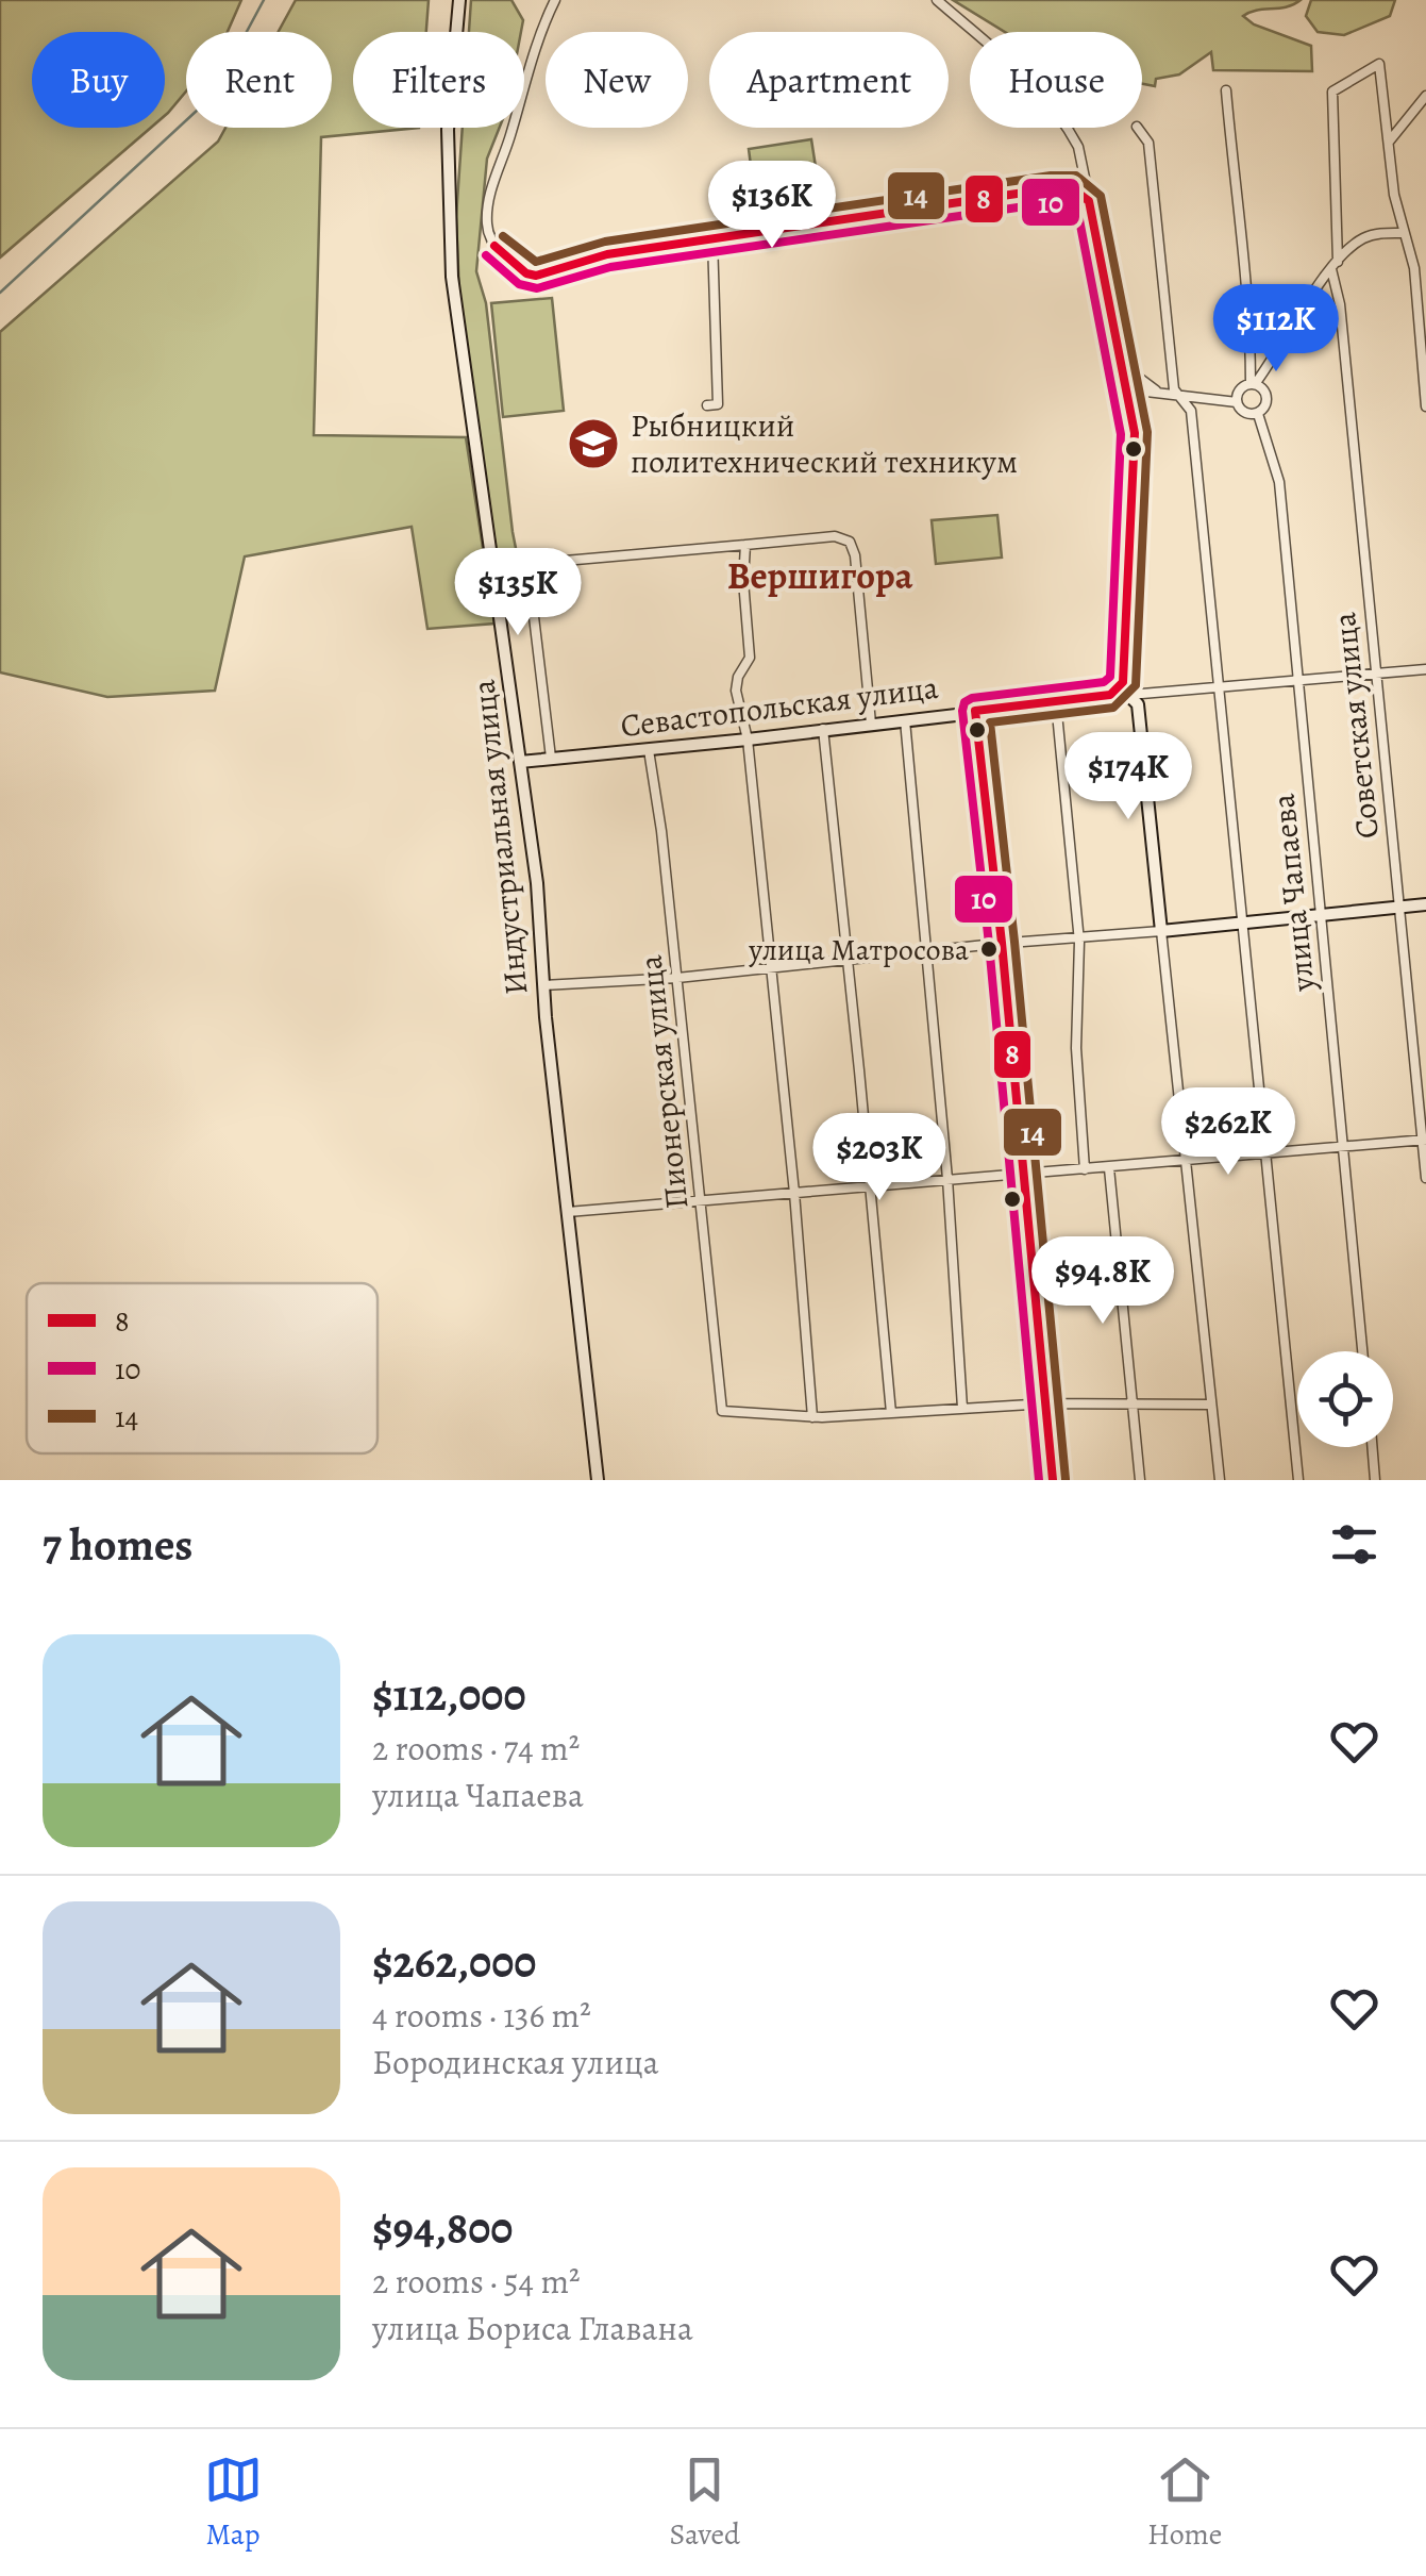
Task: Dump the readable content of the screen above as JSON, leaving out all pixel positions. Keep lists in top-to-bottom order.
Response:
{
  "streets": {
    "main road": ["Севастопольская улица", "Индустриальная улица"],
    "street": ["Советская улица", "улица Чапаева", "Пионерская улица"]
  },
  "crossings": [
    ["Севастопольская улица", "Советская улица"],
    ["Севастопольская улица", "Индустриальная улица"],
    ["Севастопольская улица", "улица Чапаева"],
    ["Севастопольская улица", "Пионерская улица"]
  ],
  "districts": ["Вершигора"],
  "places": {
    "school or university": ["Рыбницкий политехнический техникум"],
    "other": ["улица Матросова"]
  },
  "lines": ["transit line 14", "transit line 8", "transit line 10"],
  "legend": ["8", "10", "14"],
  "page": {
    "chip": [
      "Buy",
      "Rent",
      "Filters",
      "New",
      "Apartment",
      "House"
    ],
    "price": [
      "$136K",
      "$112K",
      "$135K",
      "$174K",
      "$262K",
      "$203K",
      "$94.8K"
    ],
    "heading": "7 homes",
    "list": [
      {
        "name": "$112,000",
        "note": "2 rooms · 74 m² · улица Чапаева"
      },
      {
        "name": "$262,000",
        "note": "4 rooms · 136 m² · Бородинская улица"
      },
      {
        "name": "$94,800",
        "note": "2 rooms · 54 m² · улица Бориса Главана"
      }
    ],
    "tabs": ["Map", "Saved", "Home"]
  }
}
